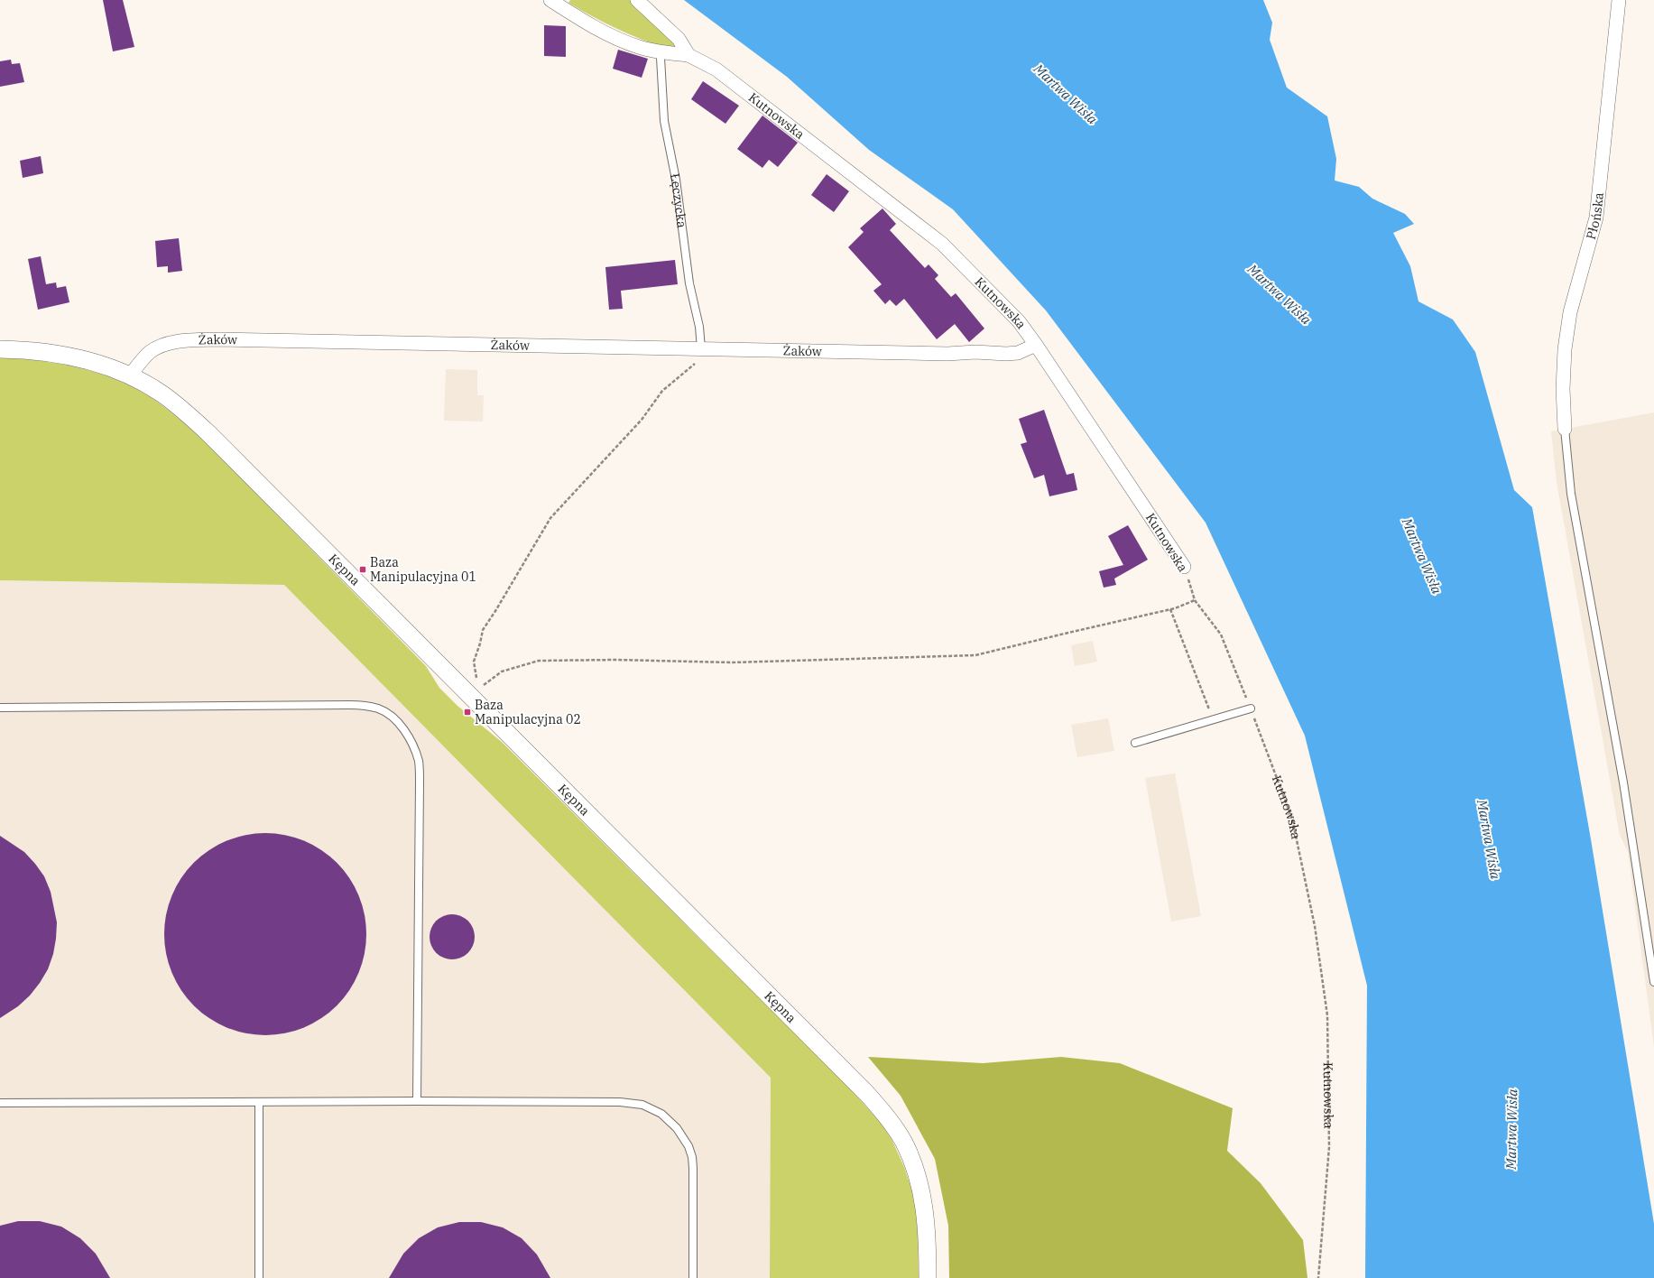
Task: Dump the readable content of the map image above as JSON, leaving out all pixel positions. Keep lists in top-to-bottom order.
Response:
{
  "streets": {
    "street": [
      "Kutnowska",
      "Płońska",
      "Żaków",
      "Kępna"
    ],
    "lane": ["Łęczycka"]
  },
  "crossings": [
    ["Kutnowska", "Żaków"],
    ["Łęczycka", "Żaków"],
    ["Żaków", "Kępna"]
  ],
  "water": ["Martwa Wisła"],
  "places": {
    "transit": ["Baza Manipulacyjna 01", "Baza Manipulacyjna 02"]
  }
}
